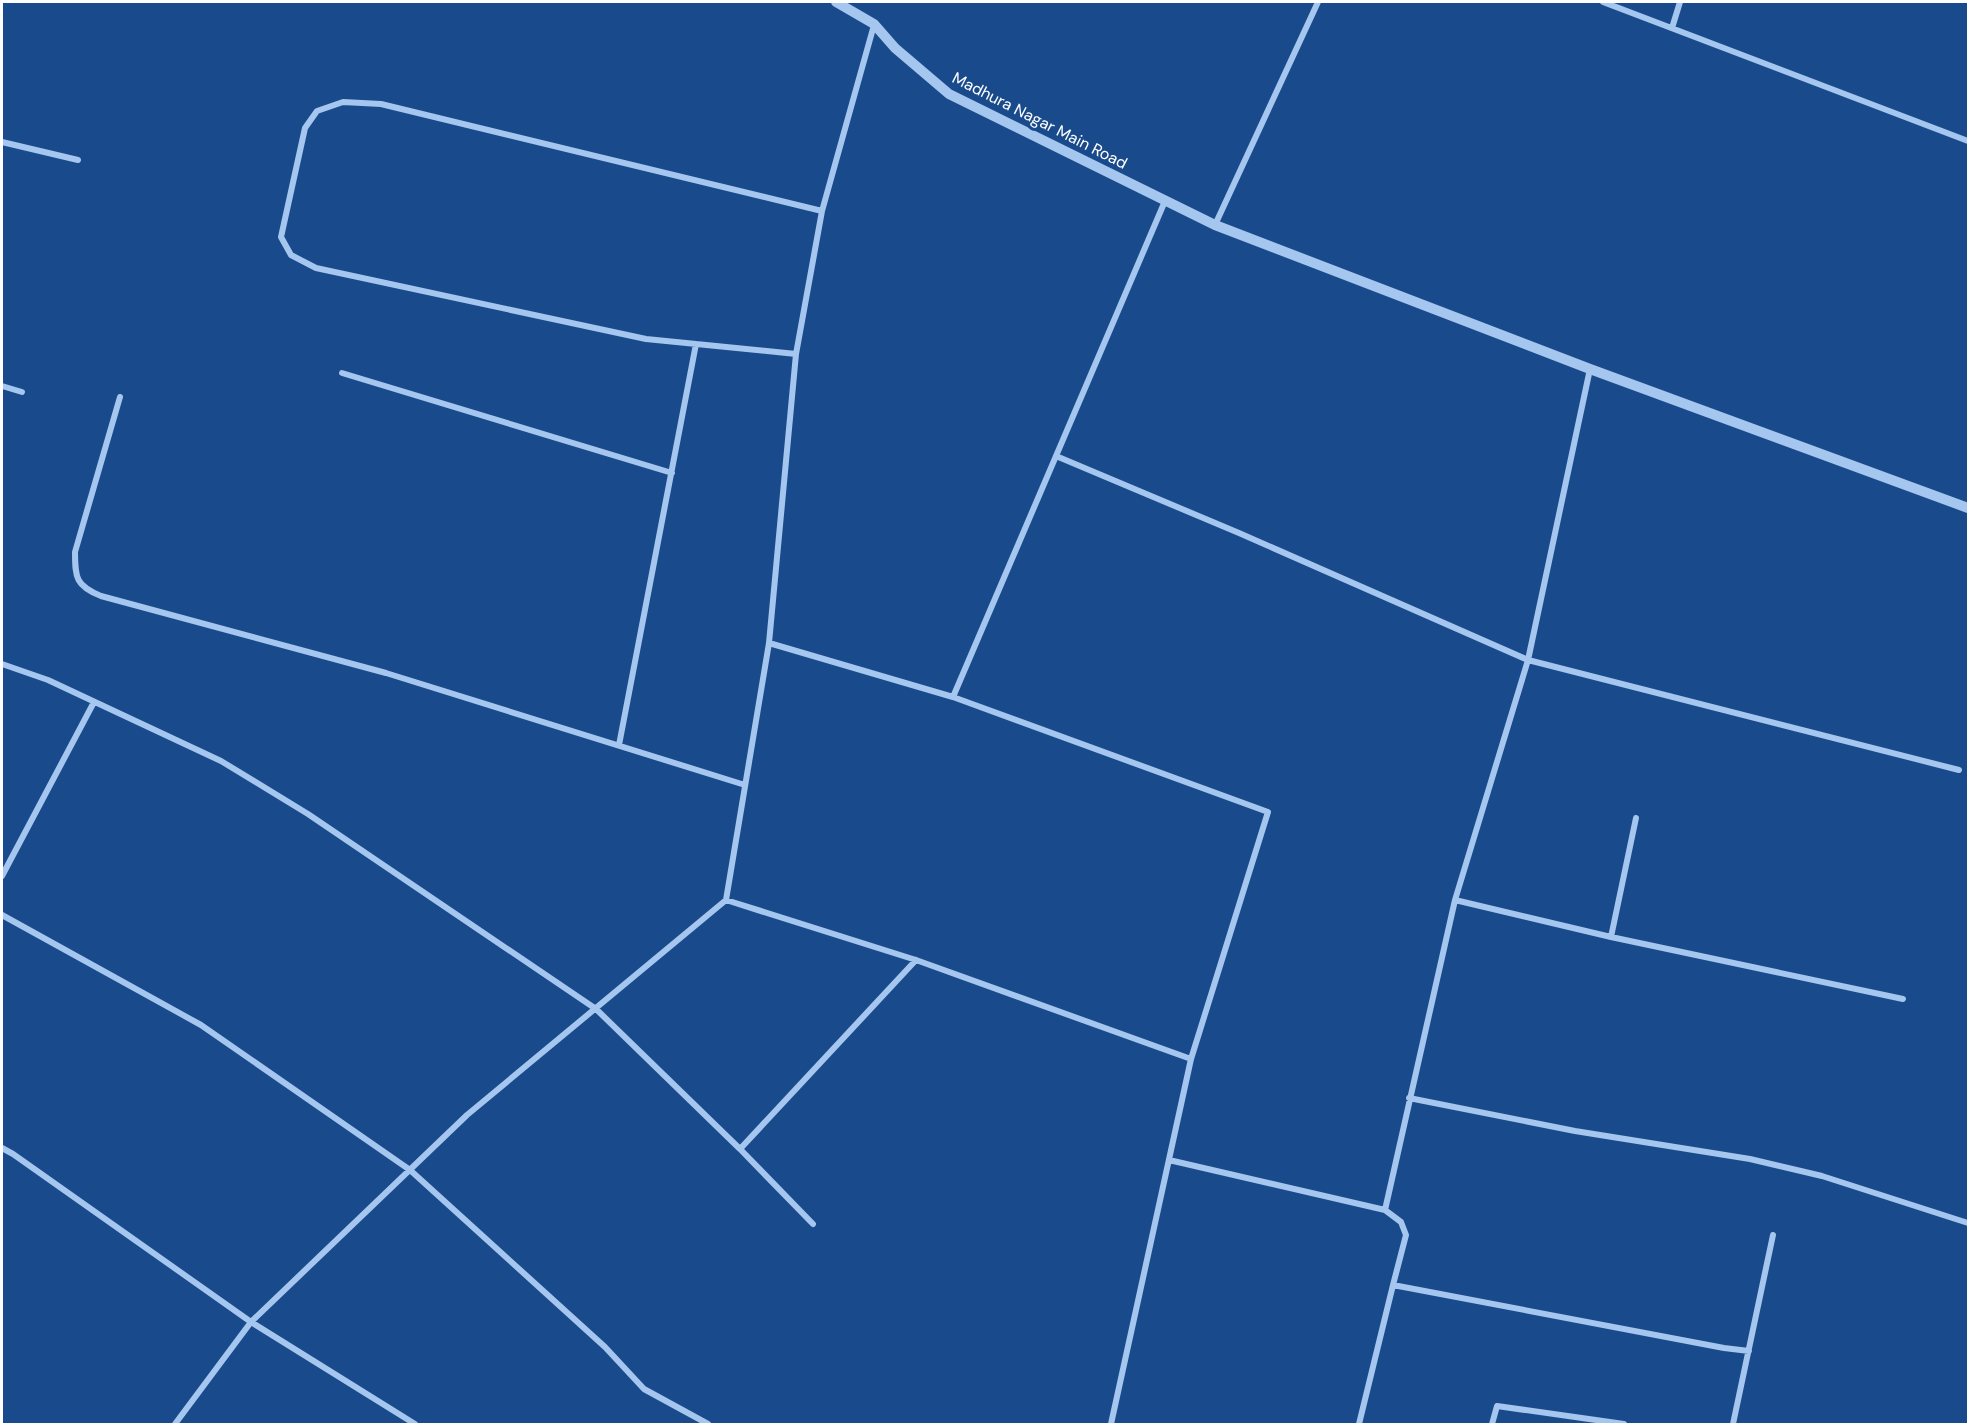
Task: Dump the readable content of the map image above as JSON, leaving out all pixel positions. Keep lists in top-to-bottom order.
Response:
{
  "streets": {
    "street": ["Madhura Nagar Main Road"]
  }
}
